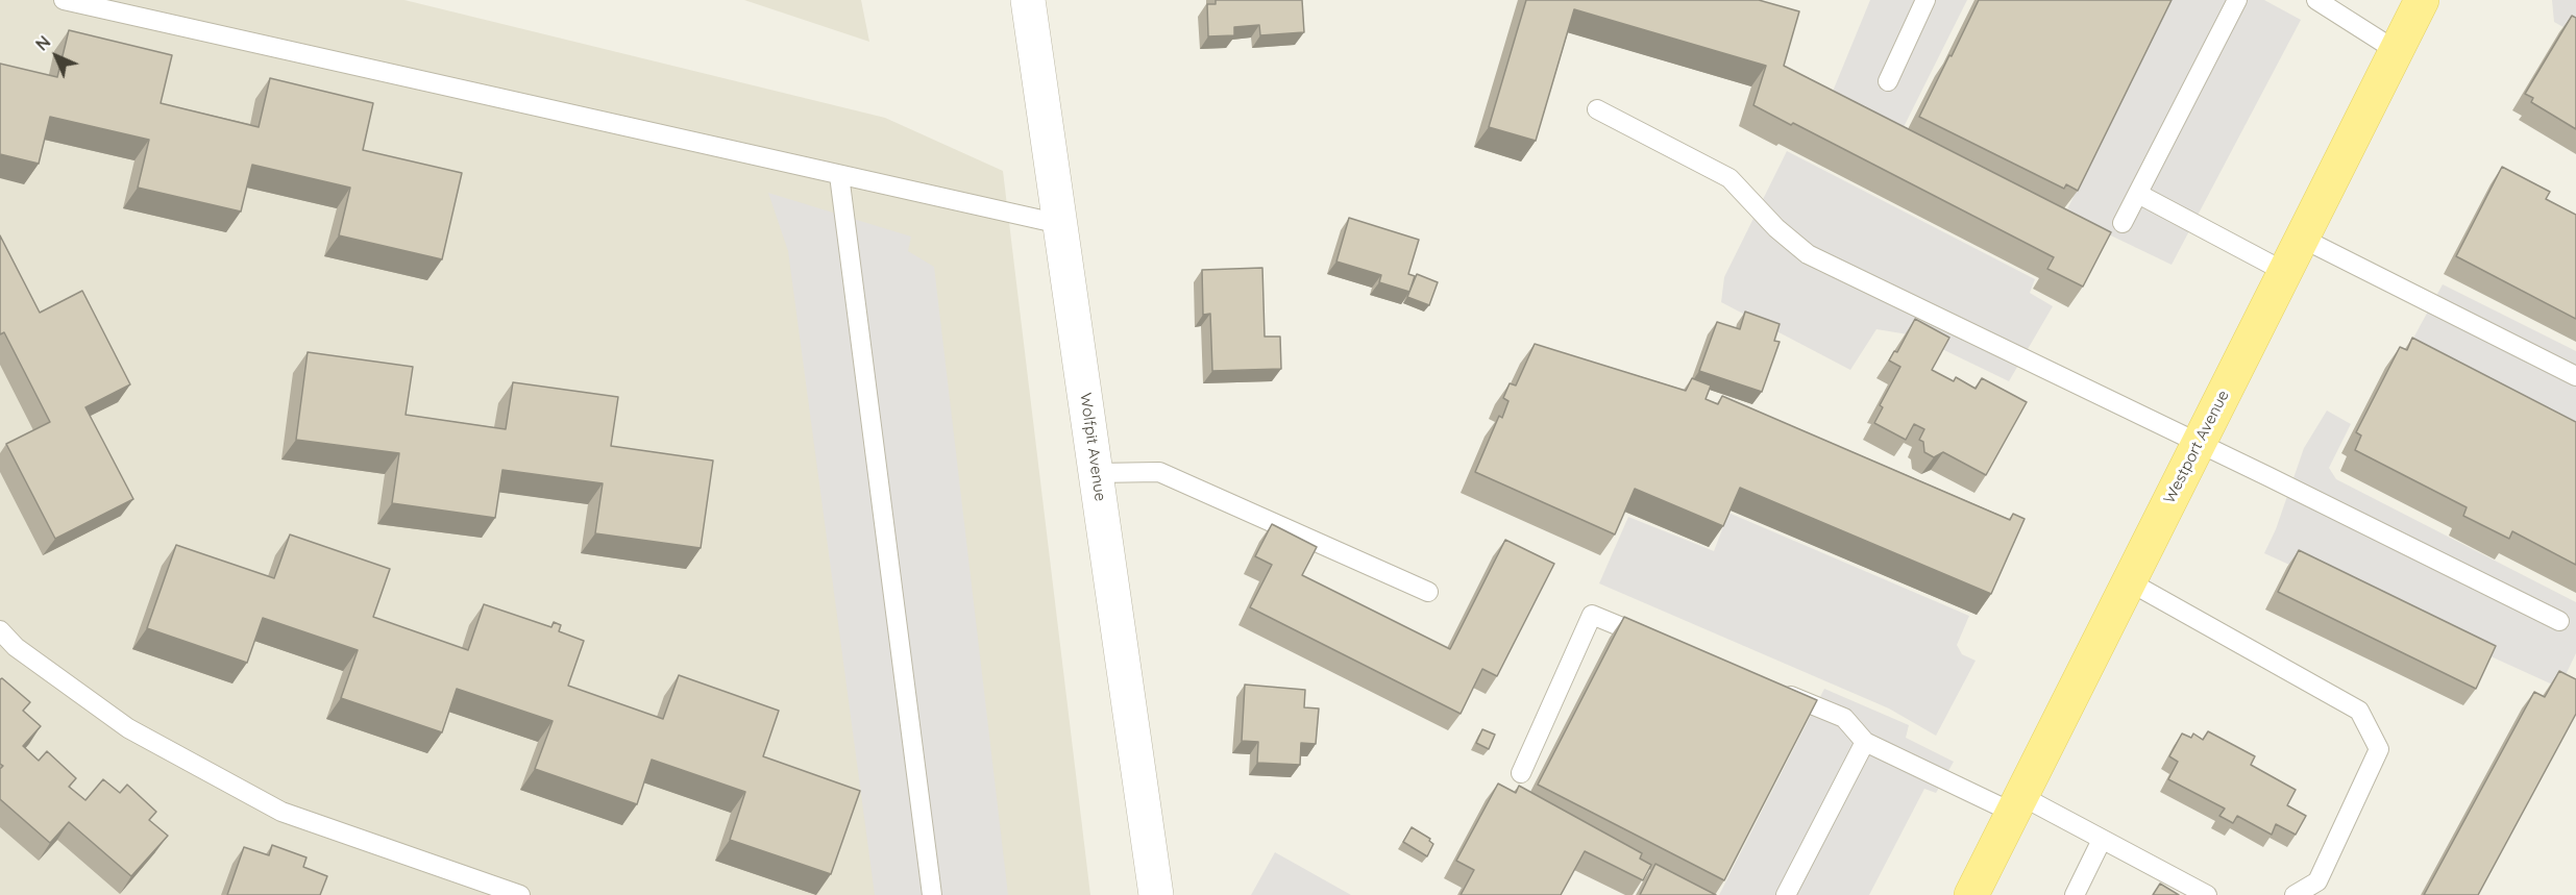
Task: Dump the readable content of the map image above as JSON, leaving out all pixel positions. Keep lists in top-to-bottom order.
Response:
{
  "streets": {
    "main road": ["Westport Avenue"],
    "street": ["Wolfpit Avenue"]
  },
  "north": "top left"
}
